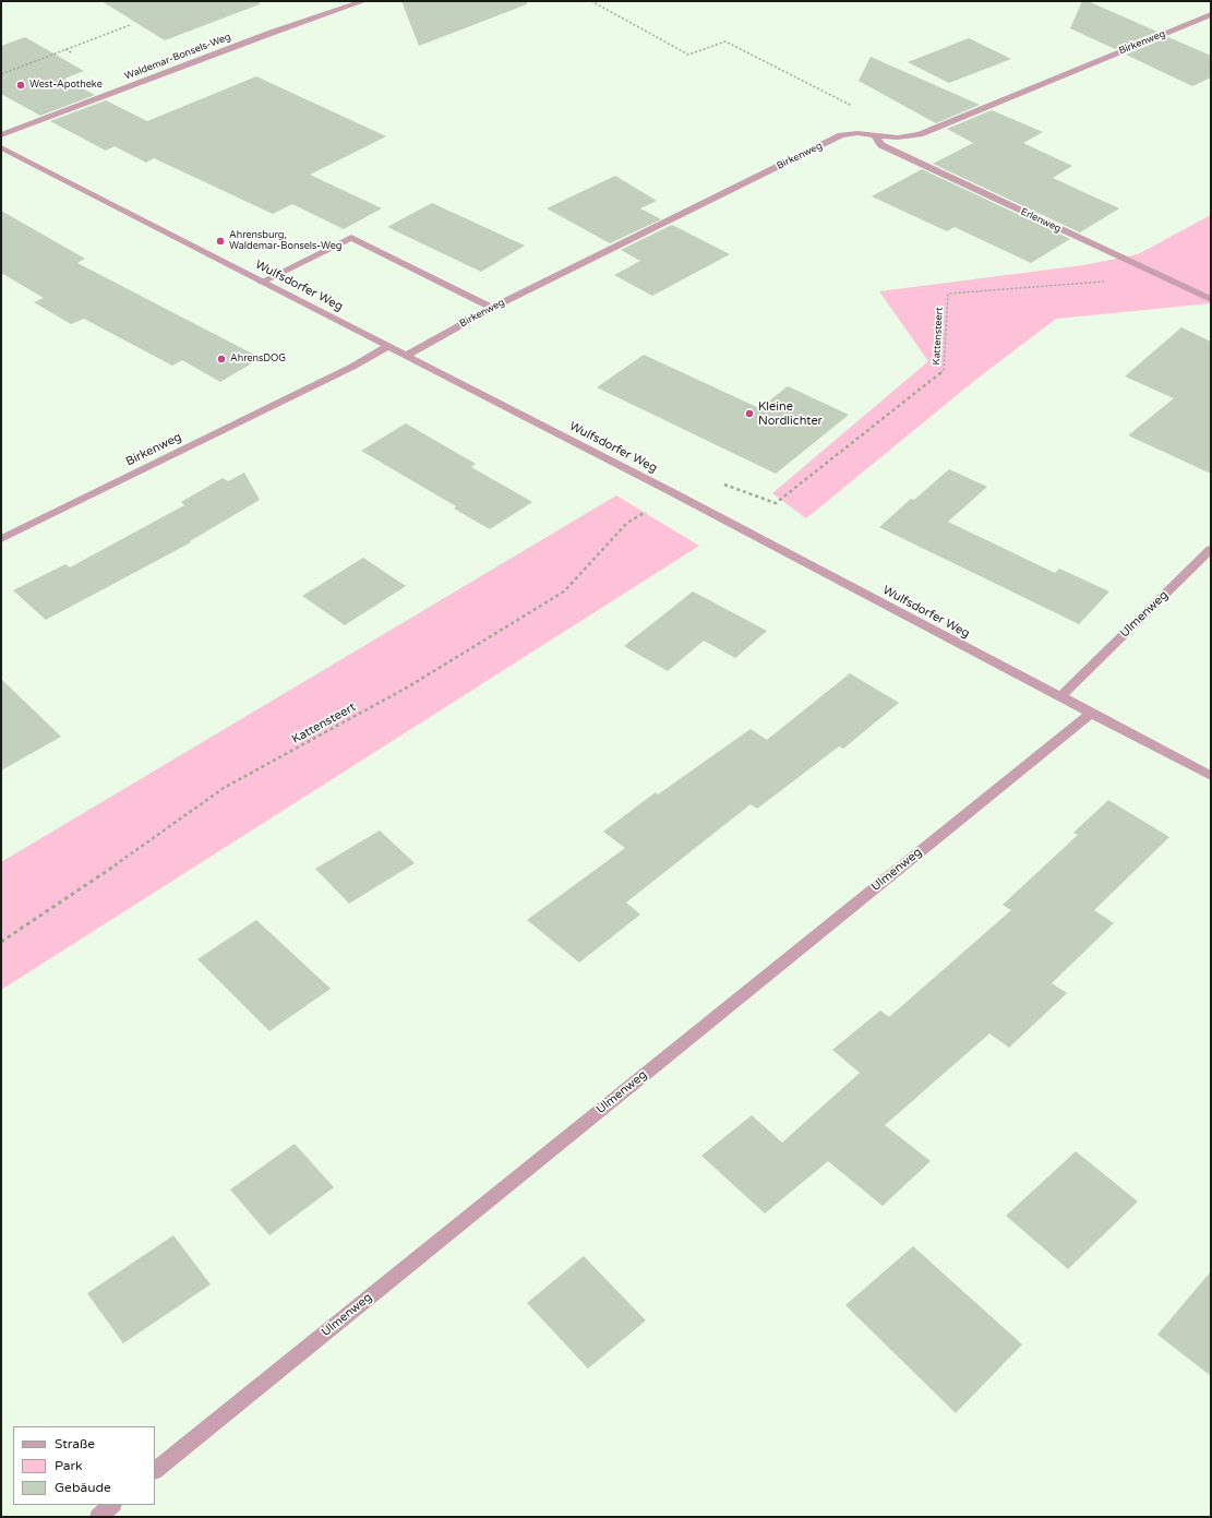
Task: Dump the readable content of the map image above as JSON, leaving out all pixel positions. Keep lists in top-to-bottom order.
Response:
{
  "streets": {
    "street": [
      "Birkenweg",
      "Waldemar-Bonsels-Weg",
      "Erlenweg",
      "Wulfsdorfer Weg",
      "Ulmenweg"
    ],
    "path": ["Kattensteert"]
  },
  "crossings": [
    ["Birkenweg", "Erlenweg"],
    ["Birkenweg", "Wulfsdorfer Weg"],
    ["Erlenweg", "Kattensteert"],
    ["Wulfsdorfer Weg", "Ulmenweg"]
  ],
  "places": [
    "West-Apotheke",
    "Ahrensburg, Waldemar-Bonsels-Weg",
    "AhrensDOG",
    "Kleine Nordlichter"
  ],
  "legend": ["Straße", "Park", "Gebäude"]
}
